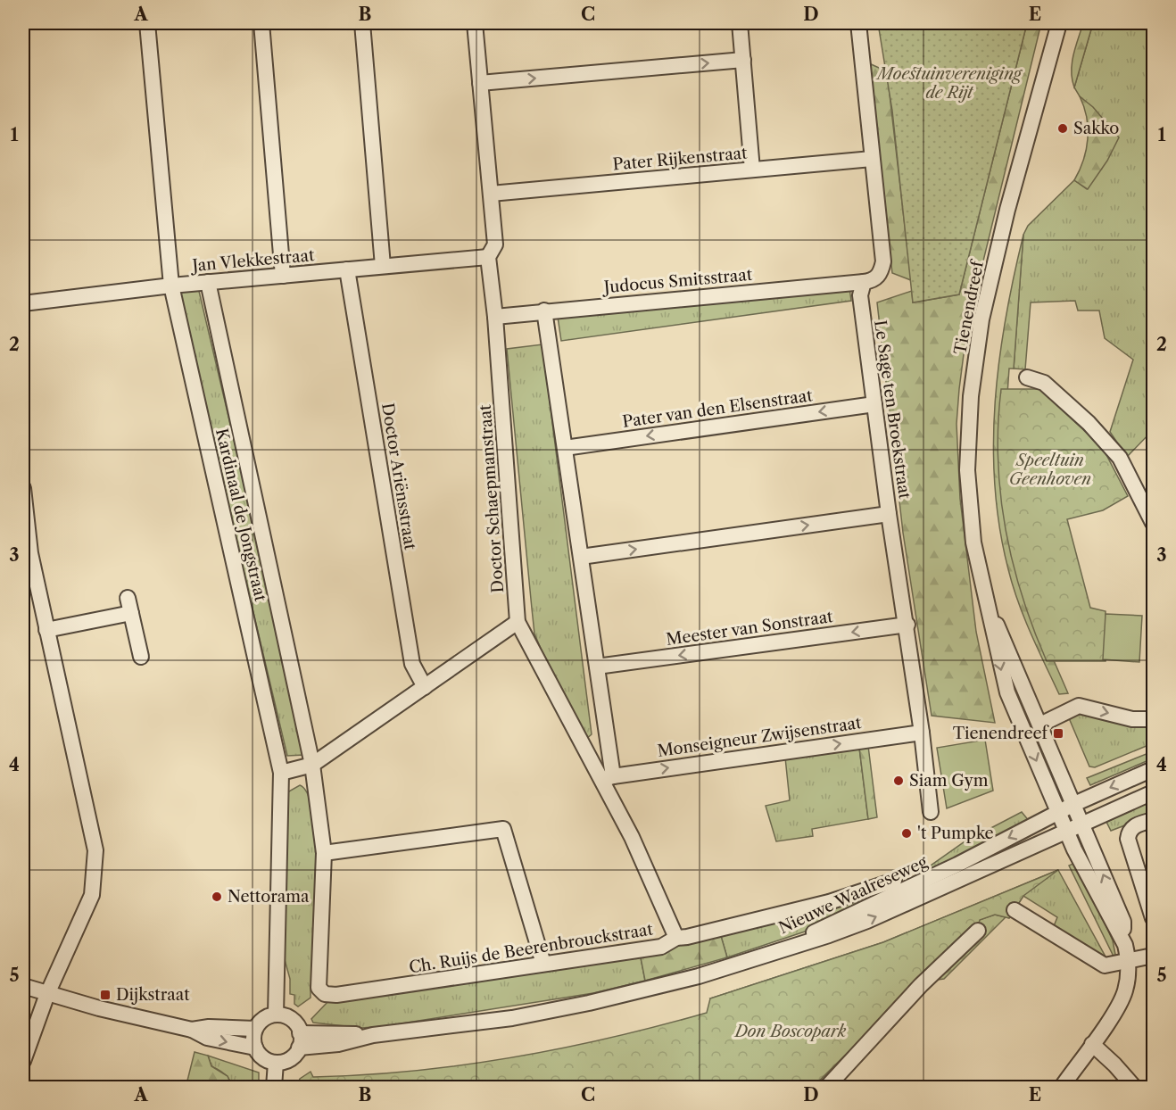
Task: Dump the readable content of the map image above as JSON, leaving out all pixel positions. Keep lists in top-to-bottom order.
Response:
{
  "streets": {
    "street": [
      "Pater Rijkenstraat",
      "Jan Vlekkestraat",
      "Judocus Smitsstraat",
      "Tienendreef",
      "Pater van den Elsenstraat",
      "Le Sage ten Broekstraat",
      "Doctor Ariënsstraat",
      "Doctor Schaepmanstraat",
      "Kardinaal de Jongstraat",
      "Meester van Sonstraat",
      "Monseigneur Zwijsenstraat",
      "Nieuwe Waalreseweg",
      "Ch. Ruijs de Beerenbrouckstraat"
    ]
  },
  "crossings": [
    ["Pater Rijkenstraat", "Doctor Schaepmanstraat"],
    ["Jan Vlekkestraat", "Doctor Ariënsstraat"],
    ["Jan Vlekkestraat", "Doctor Schaepmanstraat"],
    ["Jan Vlekkestraat", "Kardinaal de Jongstraat"],
    ["Judocus Smitsstraat", "Le Sage ten Broekstraat"],
    ["Judocus Smitsstraat", "Doctor Schaepmanstraat"],
    ["Tienendreef", "Nieuwe Waalreseweg"],
    ["Pater van den Elsenstraat", "Le Sage ten Broekstraat"],
    ["Pater van den Elsenstraat", "Doctor Schaepmanstraat"],
    ["Le Sage ten Broekstraat", "Meester van Sonstraat"],
    ["Le Sage ten Broekstraat", "Monseigneur Zwijsenstraat"],
    ["Doctor Schaepmanstraat", "Meester van Sonstraat"],
    ["Doctor Schaepmanstraat", "Monseigneur Zwijsenstraat"],
    ["Doctor Schaepmanstraat", "Ch. Ruijs de Beerenbrouckstraat"],
    ["Kardinaal de Jongstraat", "Nieuwe Waalreseweg"],
    ["Kardinaal de Jongstraat", "Ch. Ruijs de Beerenbrouckstraat"]
  ],
  "one_way": ["Monseigneur Zwijsenstraat"],
  "parks": ["Moestuinvereniging de Rijt", "Speeltuin Geenhoven", "Don Boscopark"],
  "places": {
    "other": [
      "Sakko",
      "Siam Gym",
      "'t Pumpke",
      "Nettorama"
    ],
    "transit": ["Tienendreef", "Dijkstraat"]
  },
  "grid": {
    "columns": [
      "A",
      "B",
      "C",
      "D",
      "E"
    ],
    "rows": [
      "1",
      "2",
      "3",
      "4",
      "5"
    ]
  }
}
